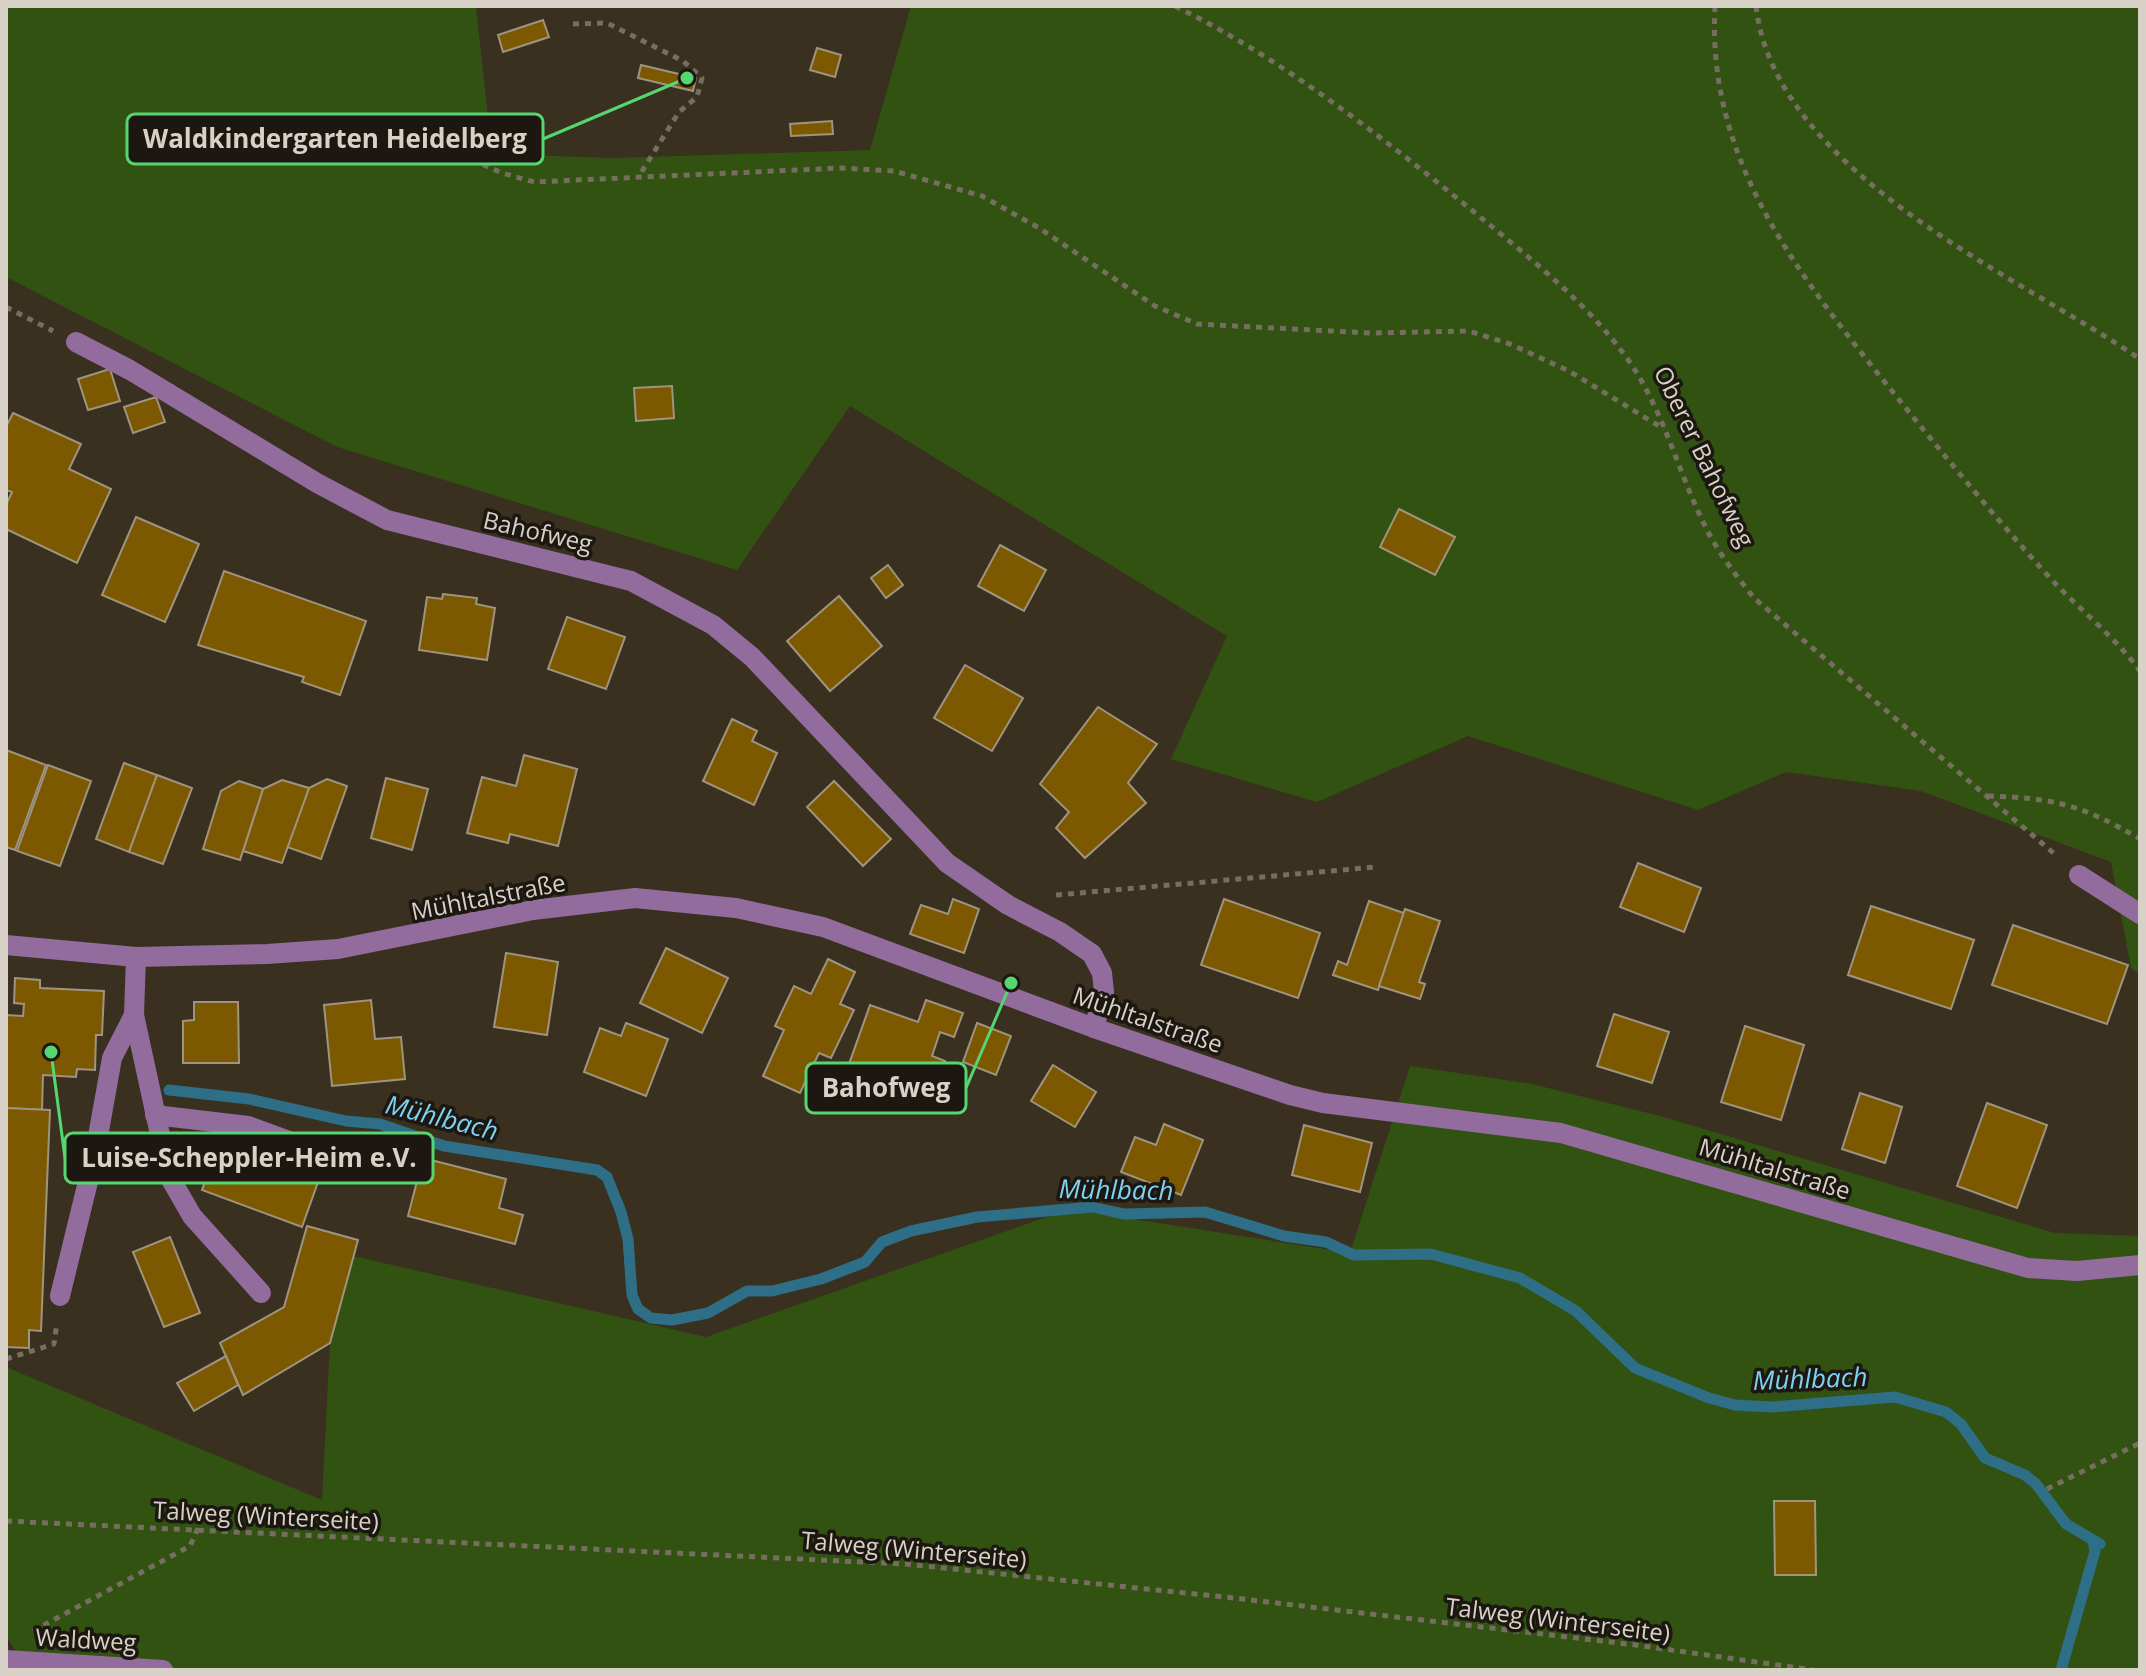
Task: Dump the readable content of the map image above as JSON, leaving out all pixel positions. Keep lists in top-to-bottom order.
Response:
{
  "streets": {
    "street": ["Bahofweg", "Mühltalstraße", "Waldweg"],
    "path": ["Oberer Bahofweg", "Talweg (Winterseite)"]
  },
  "crossings": [
    ["Bahofweg", "Mühltalstraße"]
  ],
  "water": ["Mühlbach"],
  "places": ["Waldkindergarten Heidelberg", "Bahofweg", "Luise-Scheppler-Heim e.V."]
}
